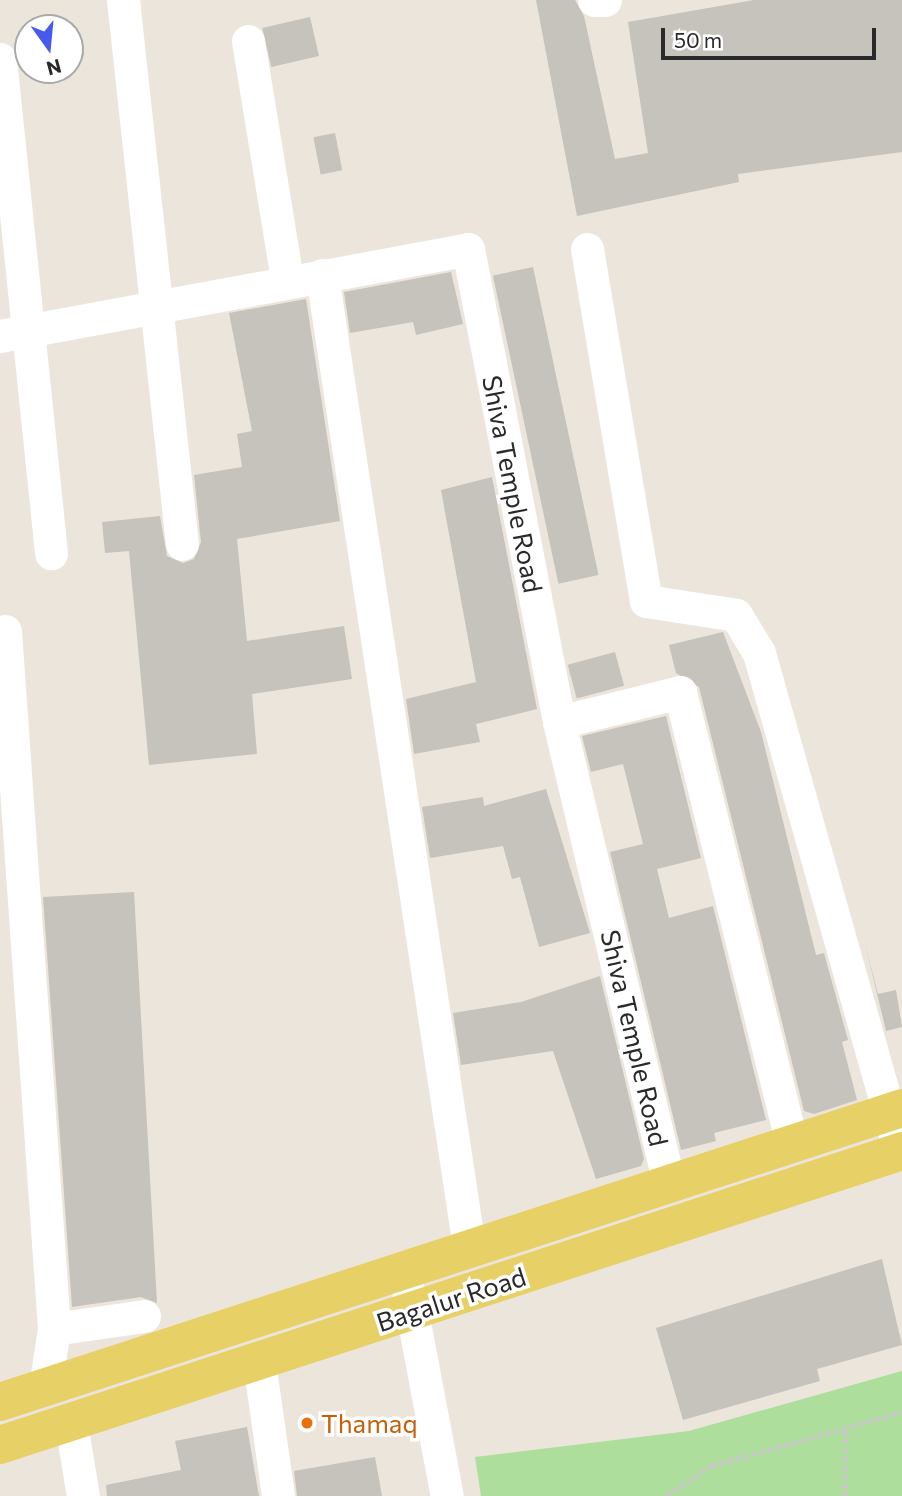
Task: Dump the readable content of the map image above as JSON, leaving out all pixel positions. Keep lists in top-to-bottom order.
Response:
{
  "streets": {
    "main road": ["Bagalur Road"],
    "street": ["Shiva Temple Road"]
  },
  "crossings": [
    ["Shiva Temple Road", "Bagalur Road"]
  ],
  "places": ["Thamaq"],
  "scale_bar": "50 m",
  "north": "bottom"
}
